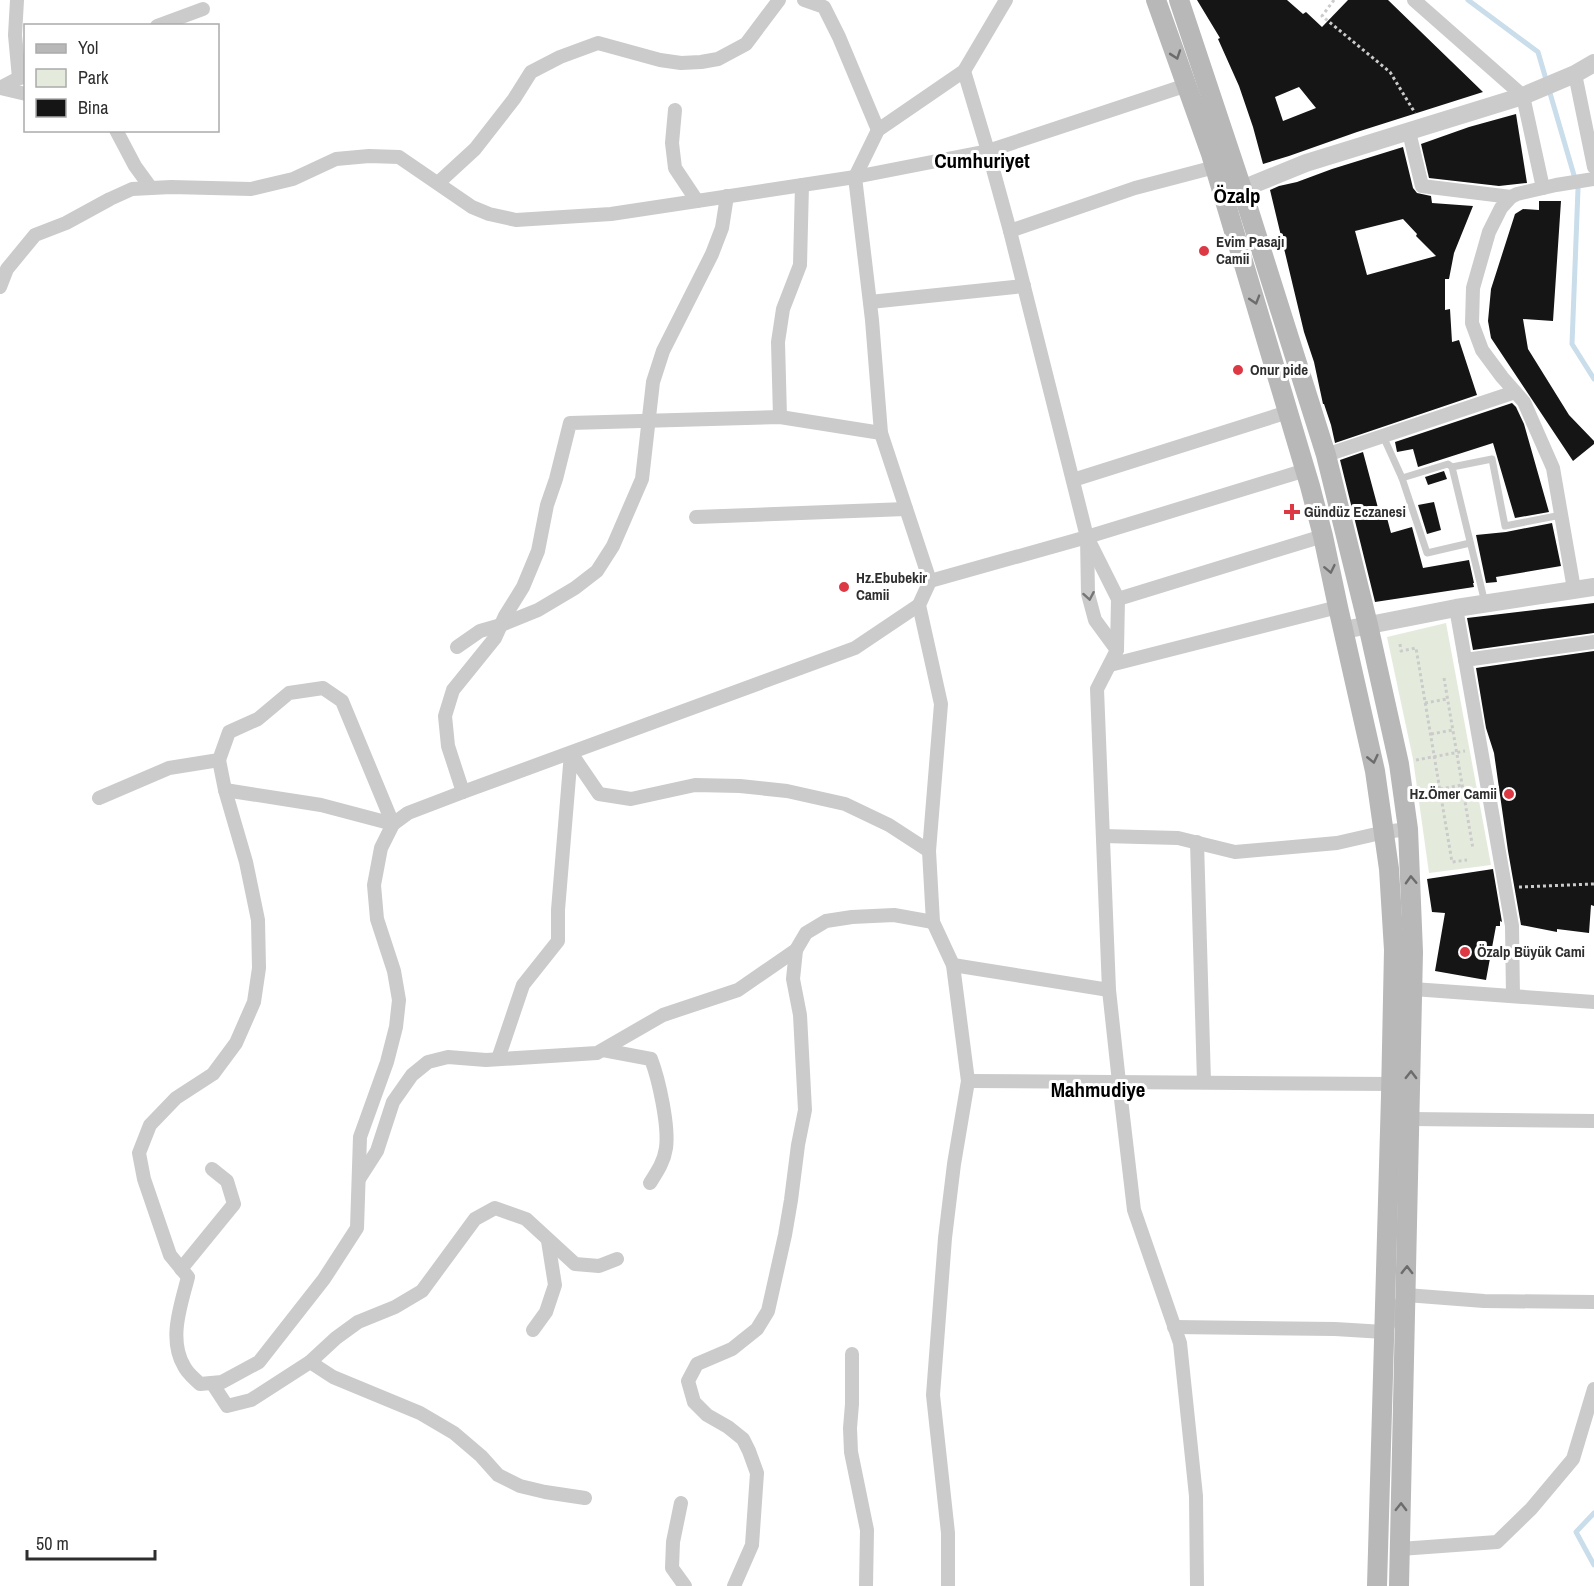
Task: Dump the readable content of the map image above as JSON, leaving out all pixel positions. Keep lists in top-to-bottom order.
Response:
{
  "districts": ["Cumhuriyet", "Özalp", "Mahmudiye"],
  "places": {
    "other": [
      "Evim Pasajı Camii",
      "Onur pide",
      "Hz.Ebubekir Camii",
      "Hz.Ömer Camii",
      "Özalp Büyük Cami"
    ],
    "health": ["Gündüz Eczanesi"]
  },
  "legend": ["Yol", "Park", "Bina"],
  "scale_bar": "50 m"
}
